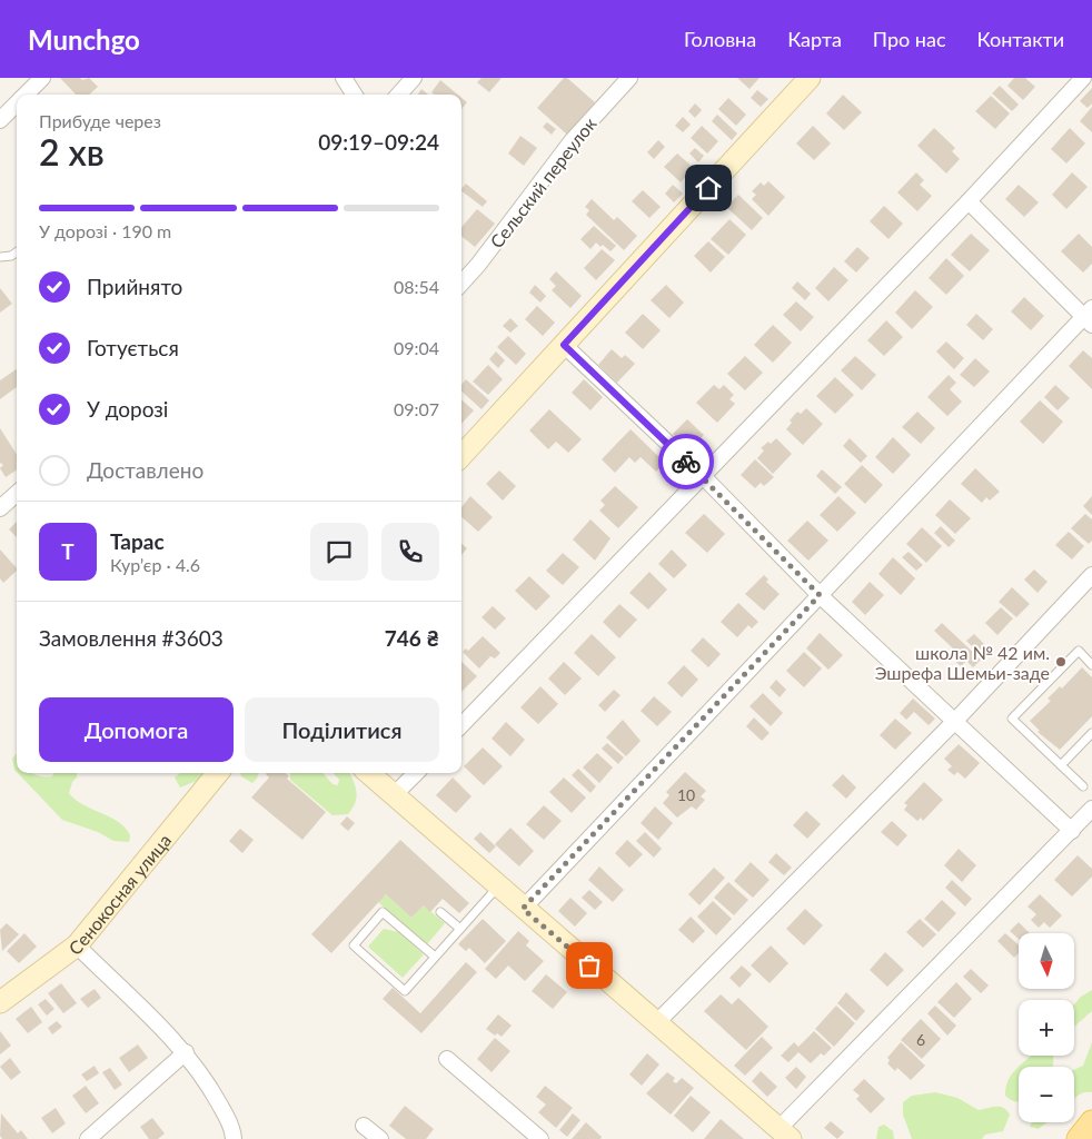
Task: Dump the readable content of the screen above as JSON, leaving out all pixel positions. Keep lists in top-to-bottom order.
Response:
{
  "streets": {
    "main road": ["Сенокосная улица"],
    "street": ["Сельский переулок"]
  },
  "places": ["школа № 42 им. Эшрефа Шемьи-заде"],
  "house_numbers": ["10", "6"],
  "north": "bottom",
  "page": {
    "header": "Munchgo",
    "nav": [
      "Головна",
      "Карта",
      "Про нас",
      "Контакти"
    ],
    "heading": ["2 хв", "Прибуде через", "09:19–09:24"],
    "panel": [
      "Тарас",
      "Кур’єр · 4.6",
      "Замовлення #3603",
      "746 ₴"
    ],
    "bar": "У дорозі · 190 m",
    "list": [
      ["Прийнято", "08:54"],
      ["Готується", "09:04"],
      ["У дорозі", "09:07"],
      "Доставлено"
    ],
    "round": "Т",
    "buttons": ["Допомога", "Поділитися"],
    "map_buttons": ["+", "−"]
  }
}
